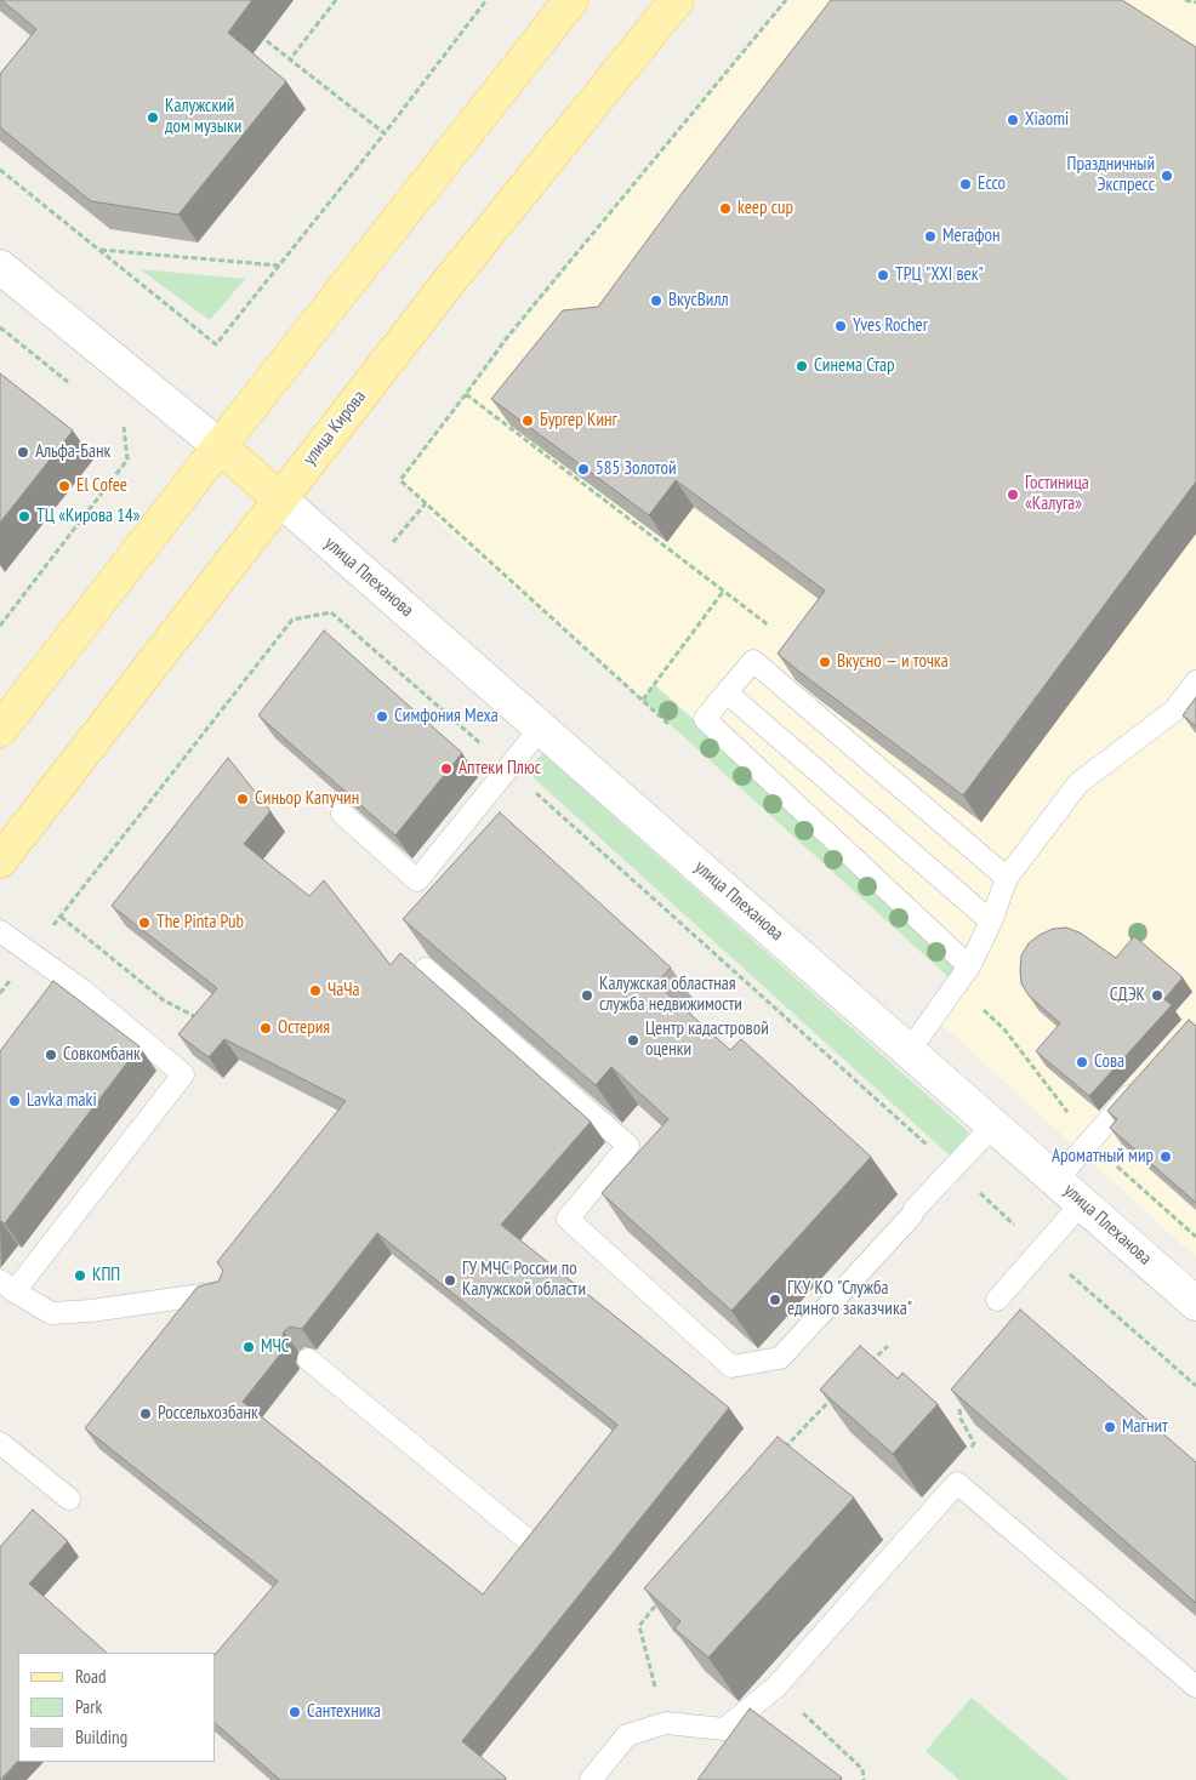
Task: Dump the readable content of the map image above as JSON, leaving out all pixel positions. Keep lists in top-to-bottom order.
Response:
{
  "streets": {
    "main road": ["улица Кирова", "улица Плеханова"]
  },
  "crossings": [
    ["улица Кирова", "улица Плеханова"]
  ],
  "places": [
    "Калужский дом музыки",
    "Xiaomi",
    "Праздничный Экспресс",
    "Ecco",
    "keep cup",
    "Мегафон",
    "ТРЦ \"XXI век\"",
    "ВкусВилл",
    "Yves Rocher",
    "Синема Стар",
    "Бургер Кинг",
    "Альфа-Банк",
    "585 Золотой",
    "El Cofee",
    "Гостиница «Калуга»",
    "ТЦ «Кирова 14»",
    "Вкусно — и точка",
    "Симфония Меха",
    "Аптеки Плюс",
    "Синьор Капучин",
    "The Pinta Pub",
    "ЧаЧа",
    "Калужская областная служба недвижимости",
    "СДЭК",
    "Остерия",
    "Центр кадастровой оценки",
    "Совкомбанк",
    "Сова",
    "Lavka maki",
    "Ароматный мир",
    "КПП",
    "ГУ МЧС России по Калужской области",
    "ГКУ КО \"Служба единого заказчика\"",
    "МЧС",
    "Россельхозбанк",
    "Магнит",
    "Сантехника"
  ],
  "legend": ["Road", "Park", "Building"]
}
